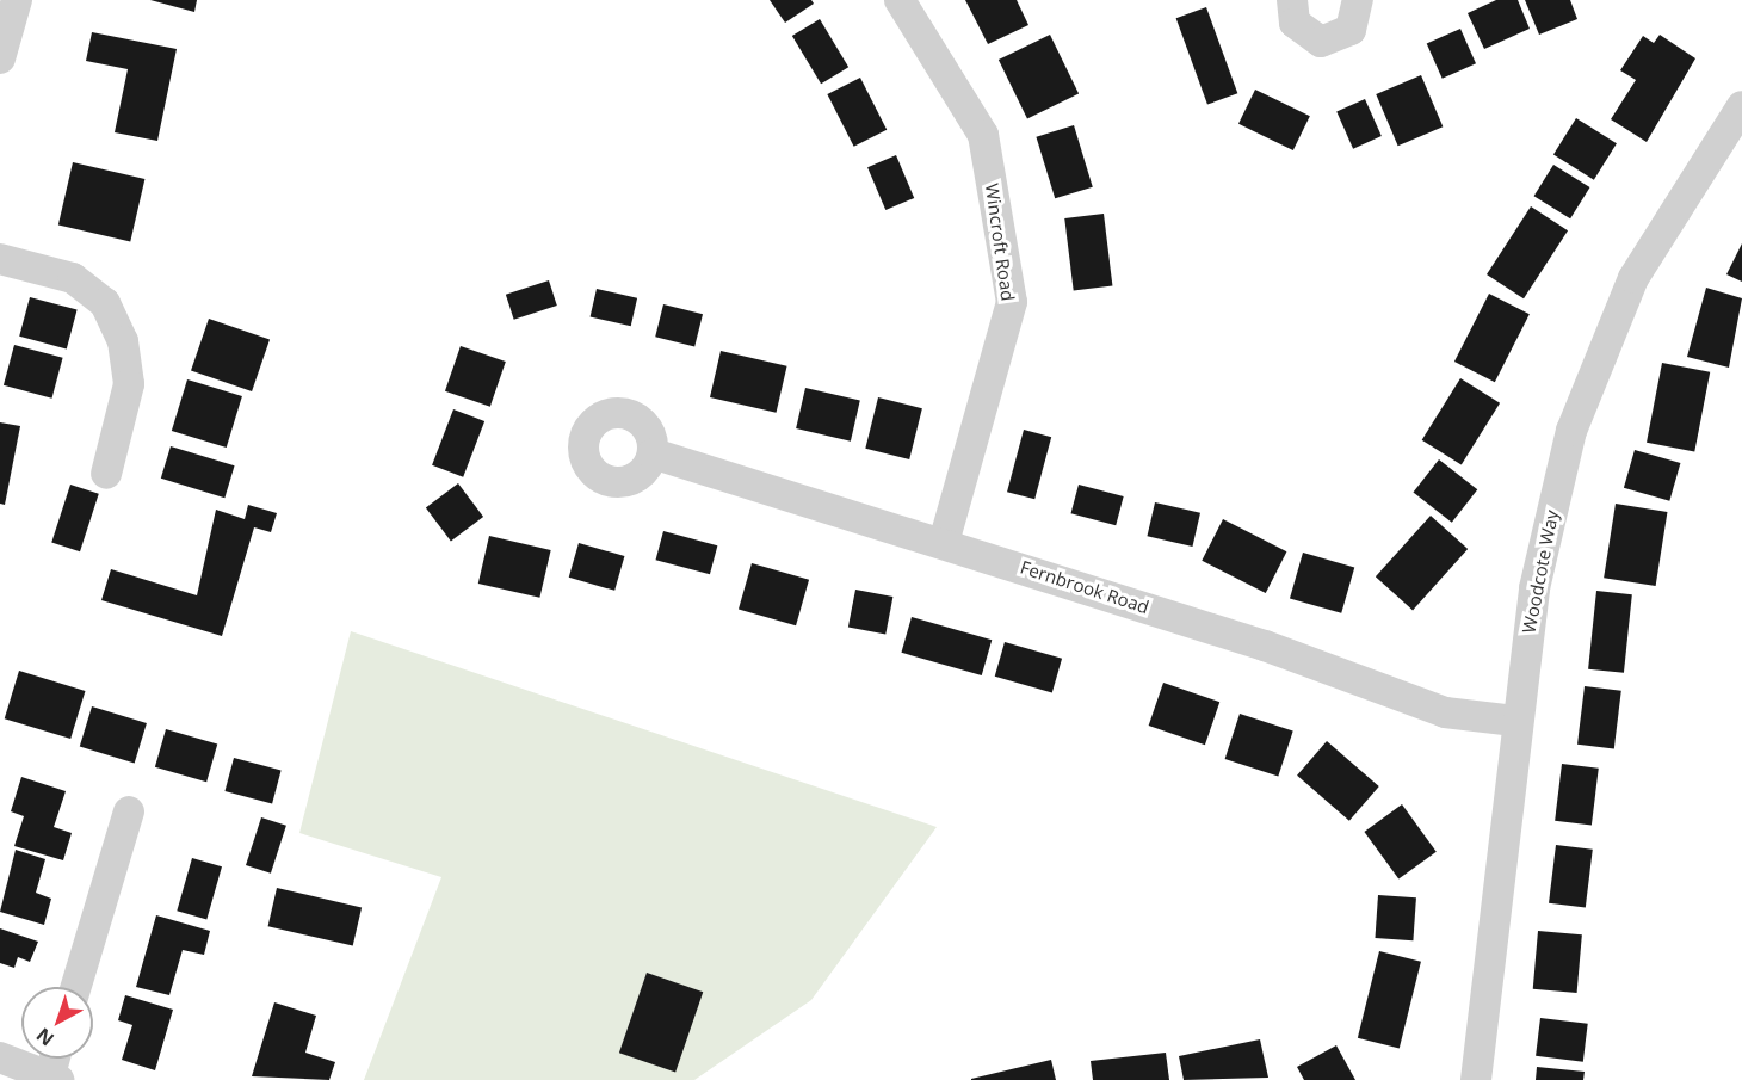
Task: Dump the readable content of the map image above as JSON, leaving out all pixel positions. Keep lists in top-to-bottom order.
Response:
{
  "streets": {
    "street": ["Wincroft Road", "Woodcote Way", "Fernbrook Road"]
  },
  "crossings": [
    ["Wincroft Road", "Fernbrook Road"],
    ["Woodcote Way", "Fernbrook Road"]
  ],
  "north": "bottom left"
}
